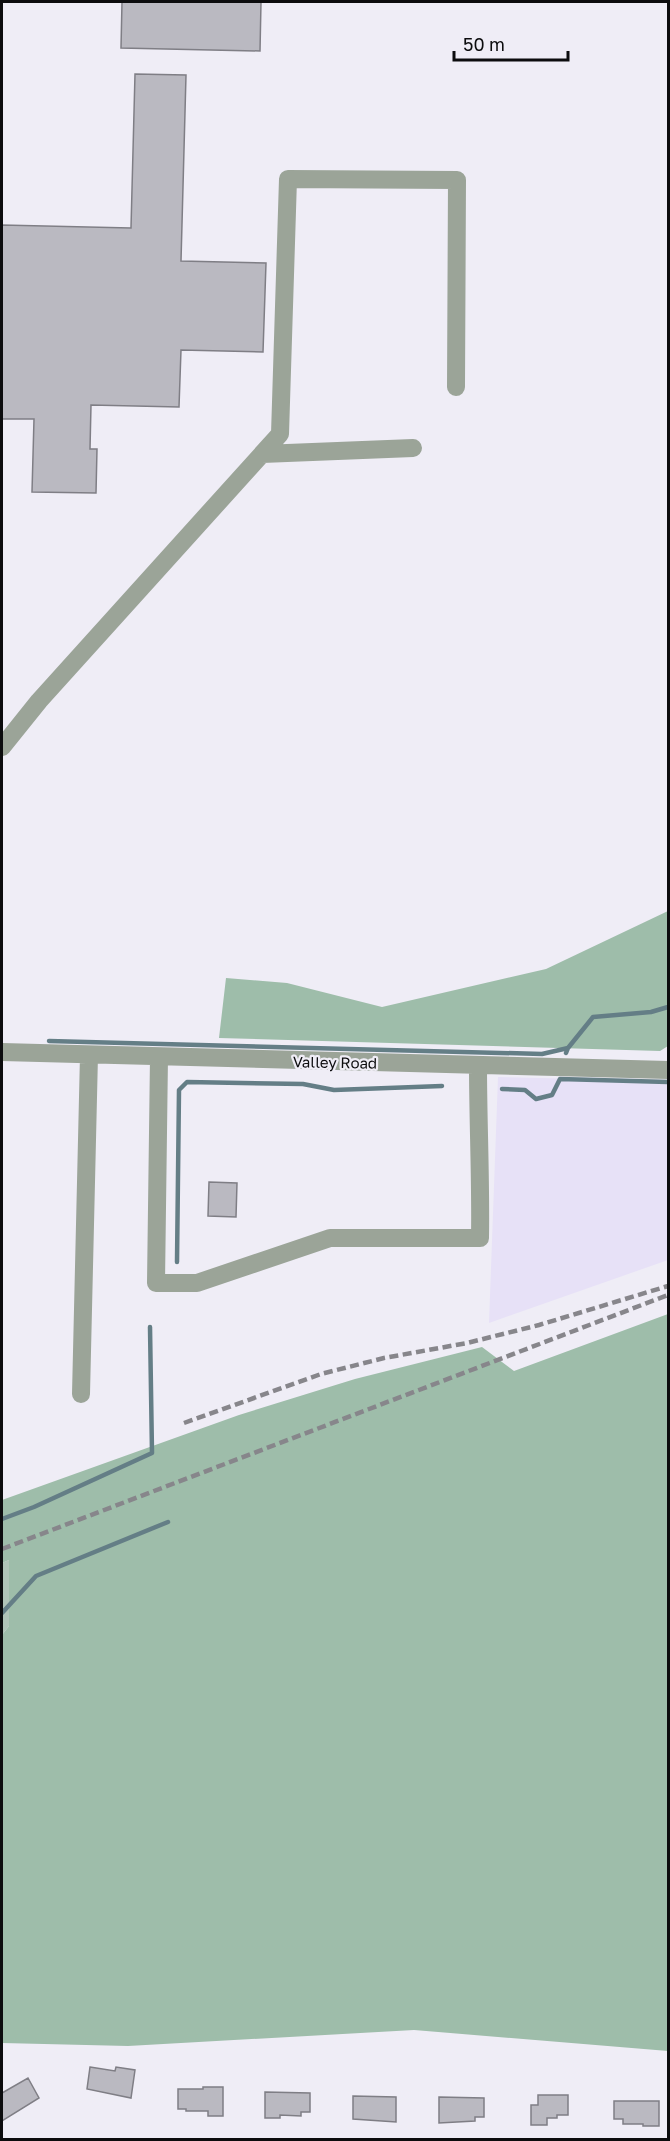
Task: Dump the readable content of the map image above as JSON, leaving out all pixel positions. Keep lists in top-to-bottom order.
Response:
{
  "streets": {
    "street": ["Valley Road"]
  },
  "scale_bar": "50 m"
}
